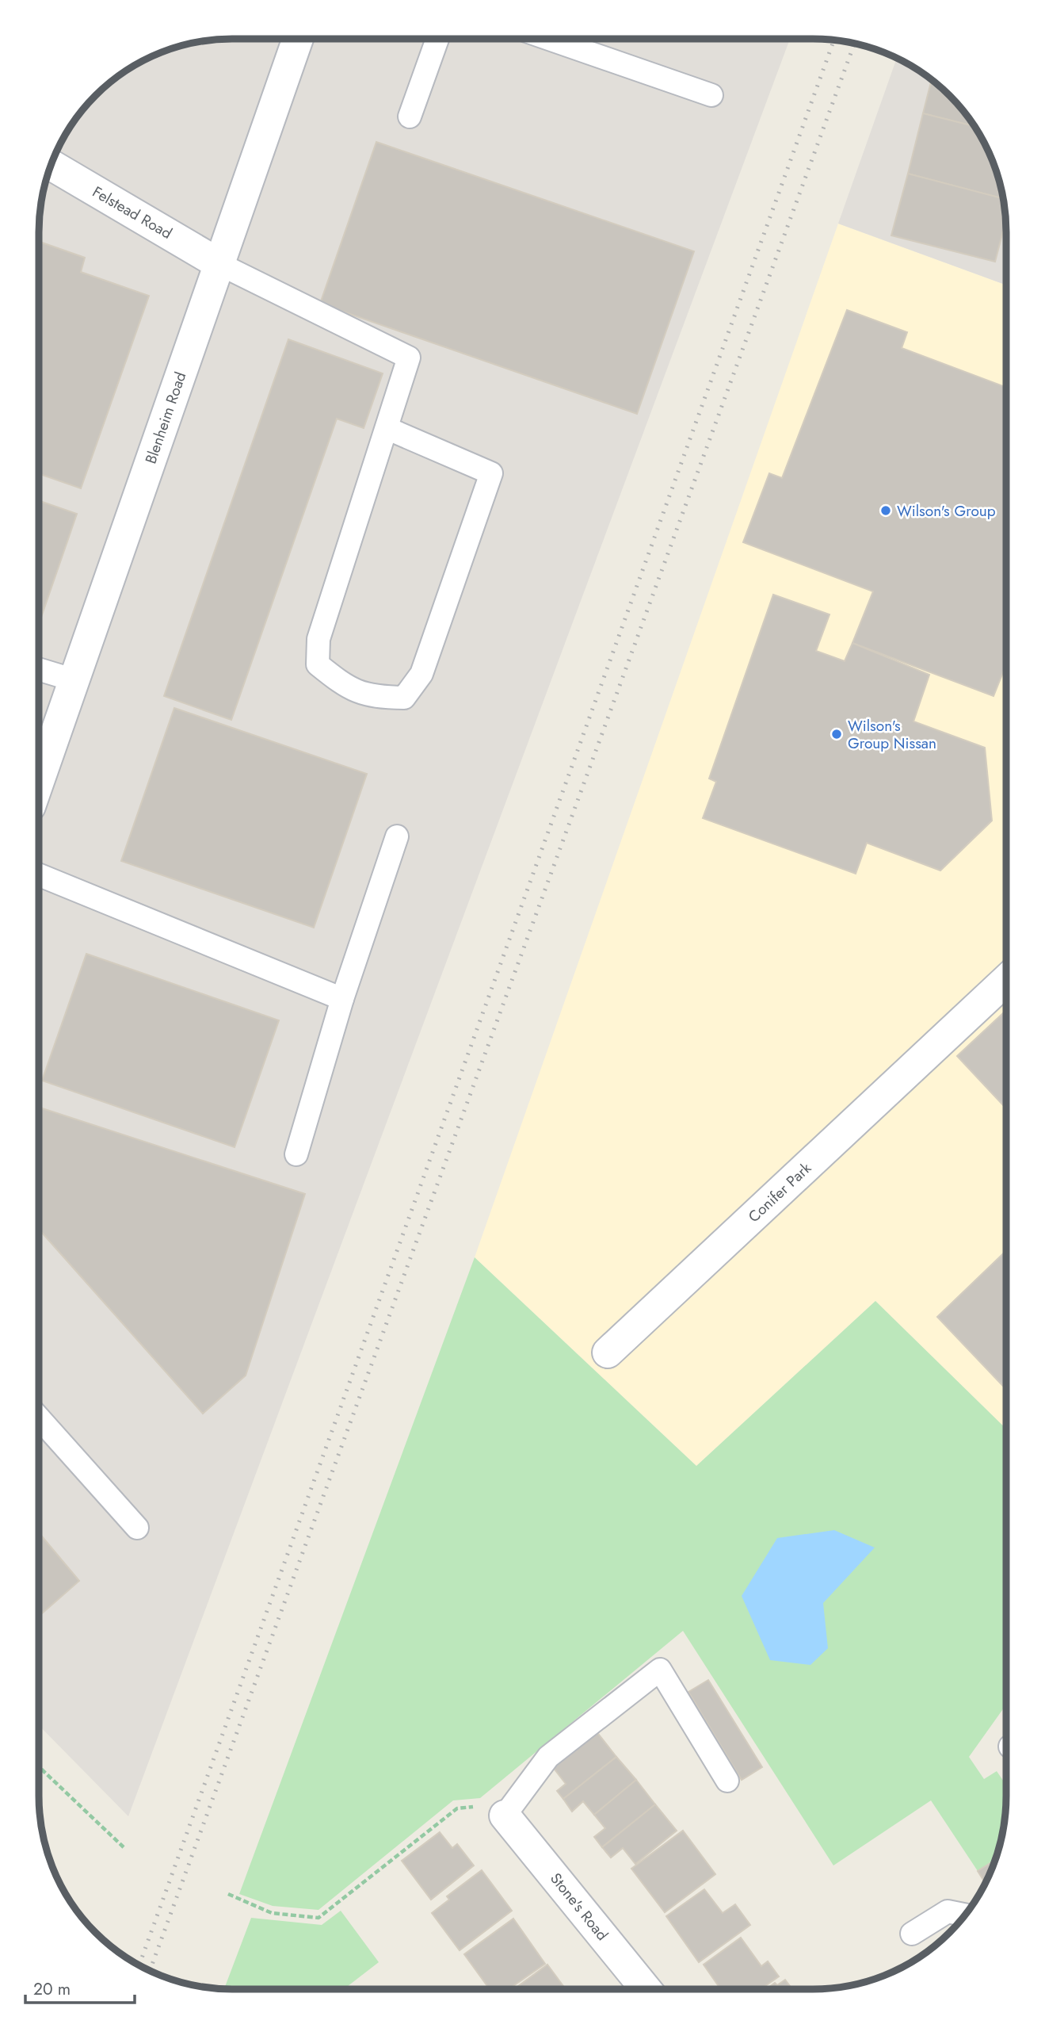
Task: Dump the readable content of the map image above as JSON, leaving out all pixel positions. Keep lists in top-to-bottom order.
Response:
{
  "streets": {
    "street": [
      "Felstead Road",
      "Blenheim Road",
      "Conifer Park",
      "Stone's Road"
    ]
  },
  "crossings": [
    ["Felstead Road", "Blenheim Road"]
  ],
  "places": ["Wilson's Group", "Wilson's Group Nissan"],
  "scale_bar": "20 m"
}
